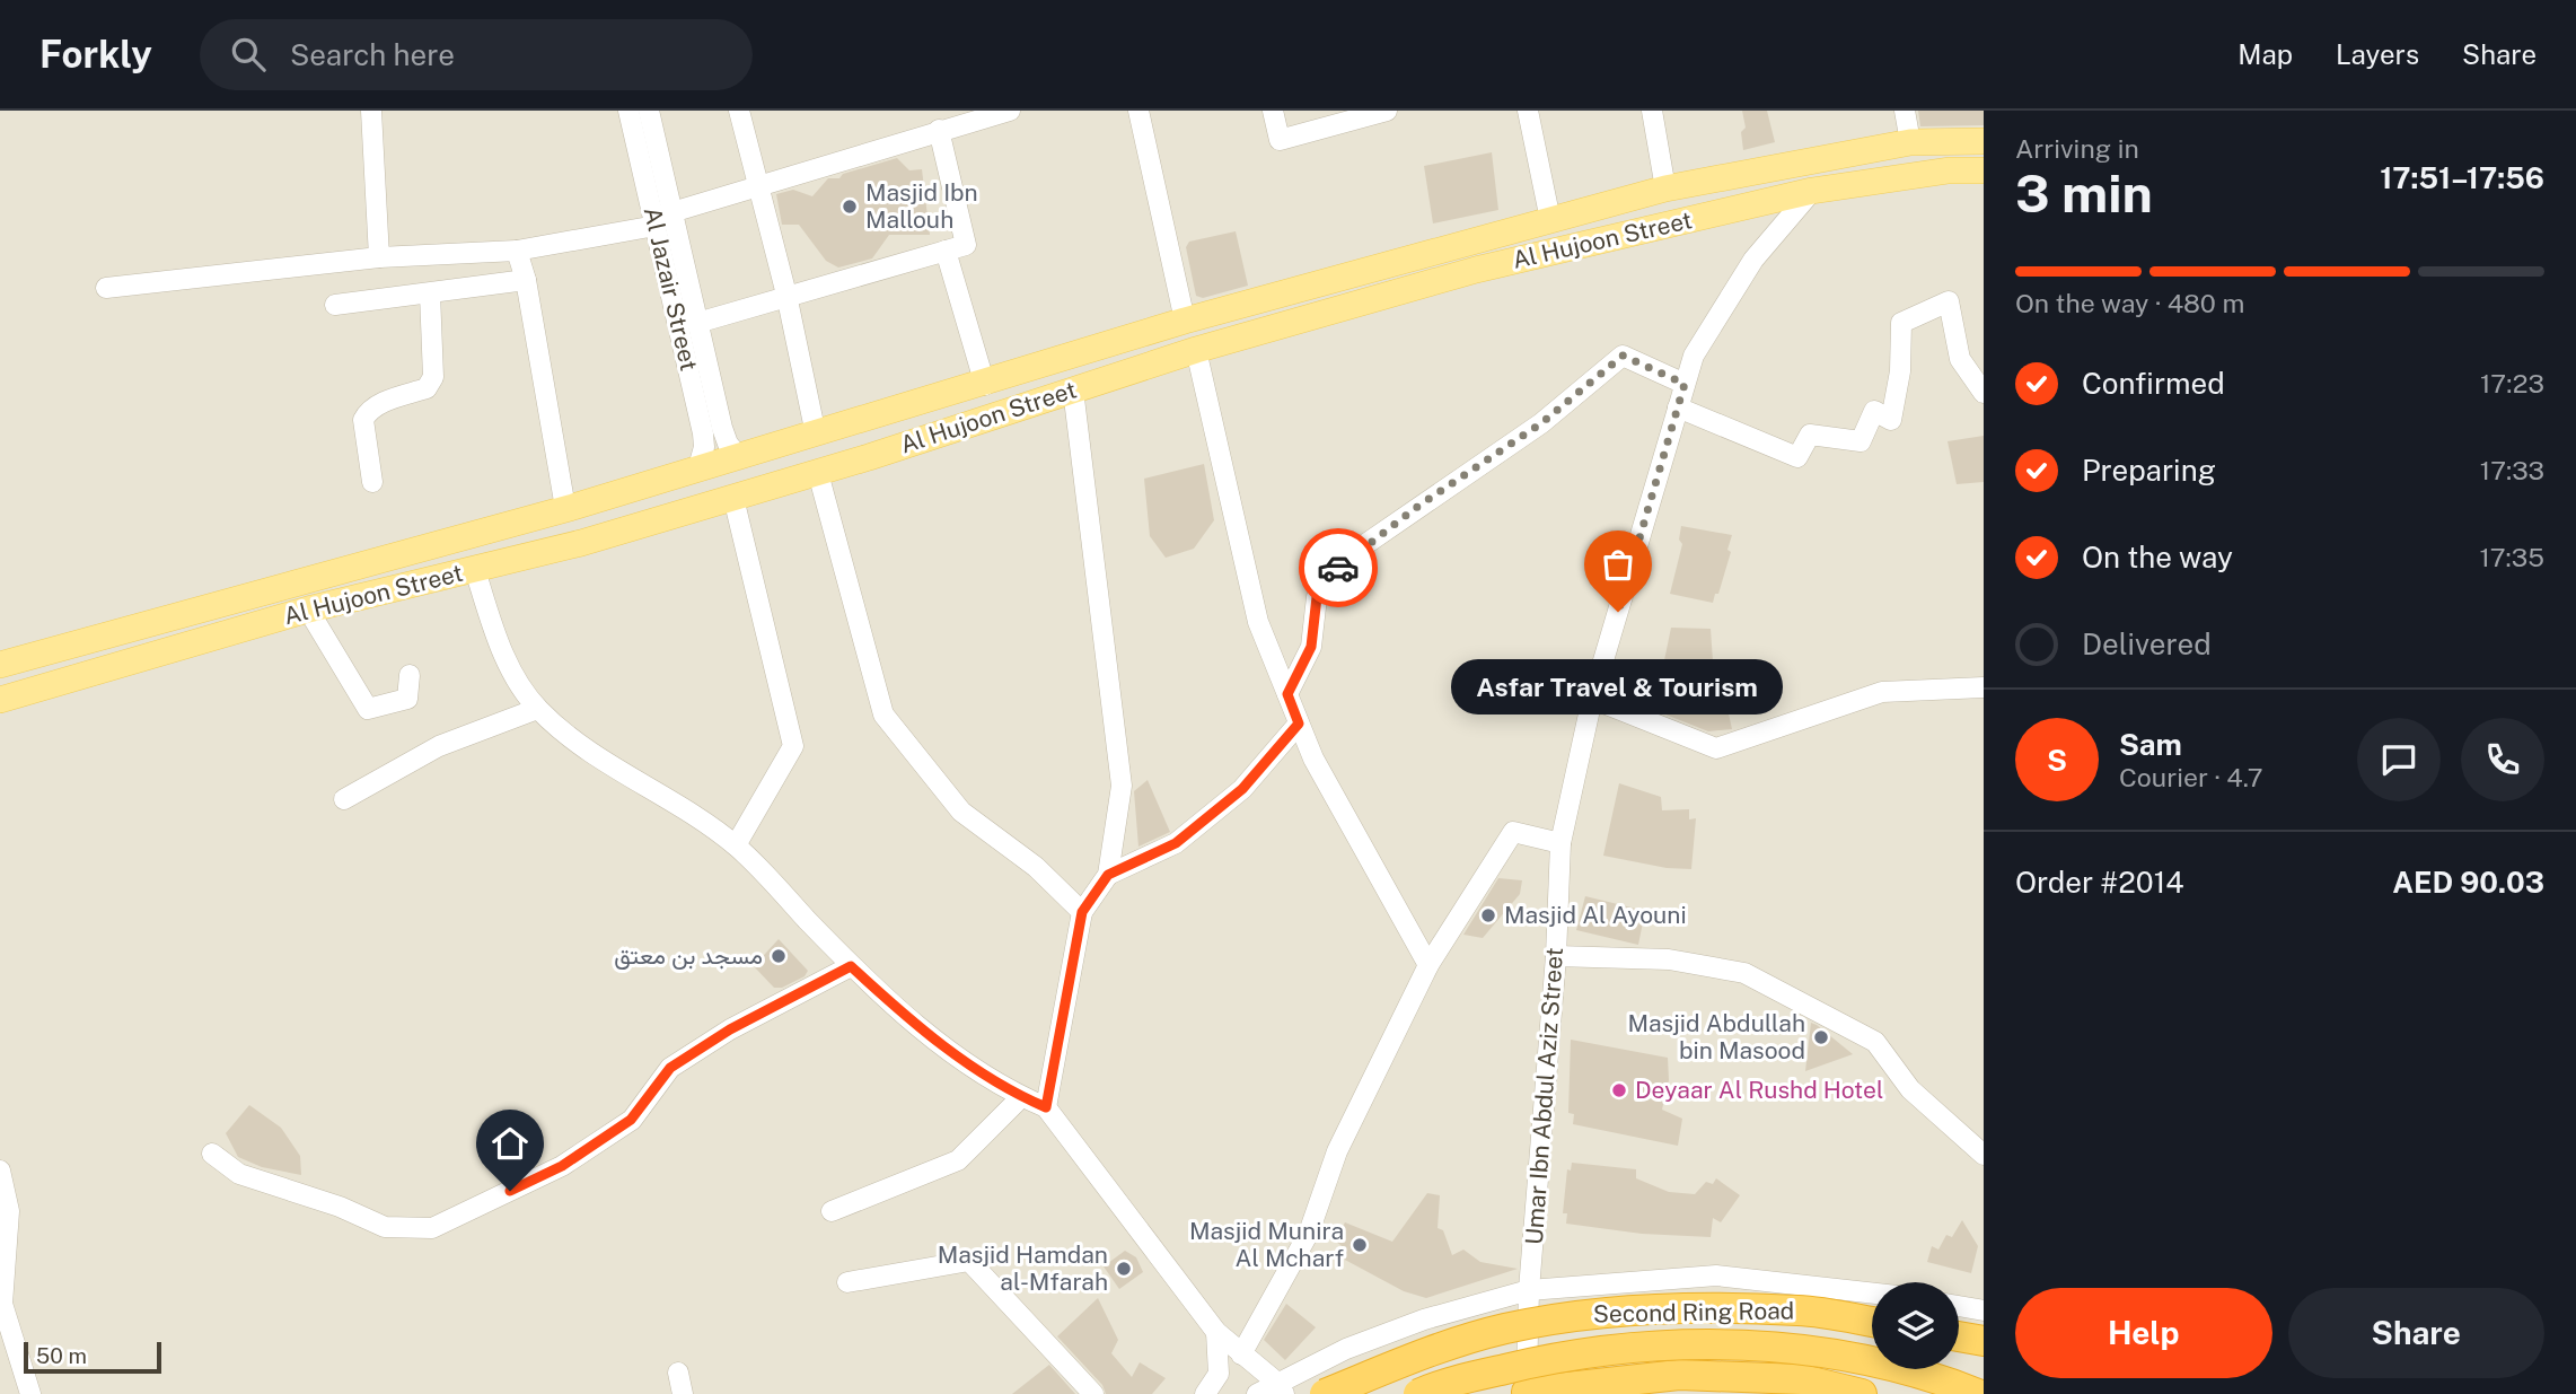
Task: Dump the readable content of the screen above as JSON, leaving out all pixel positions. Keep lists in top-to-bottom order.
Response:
{
  "streets": {
    "highway": ["Second Ring Road"],
    "main road": ["Al Hujoon Street"],
    "street": ["Al Jazair Street", "Umar Ibn Abdul Aziz Street"]
  },
  "crossings": [
    ["Al Hujoon Street", "Al Jazair Street"],
    ["Al Hujoon Street", "Umar Ibn Abdul Aziz Street"]
  ],
  "places": [
    "Masjid Ibn Mallouh",
    "Asfar Travel & Tourism",
    "Masjid Al Ayouni",
    "مسجد بن معتق",
    "Masjid Abdullah bin Masood",
    "Deyaar Al Rushd Hotel",
    "Masjid Munira Al Mcharf",
    "Masjid Hamdan al-Mfarah"
  ],
  "scale_bar": "50 m",
  "page": {
    "header": "Forkly",
    "search": "Search here",
    "nav": ["Map", "Layers", "Share"],
    "heading": ["3 min", "Arriving in", "17:51–17:56"],
    "panel": [
      "Sam",
      "Courier · 4.7",
      "Order #2014",
      "AED 90.03"
    ],
    "bar": "On the way · 480 m",
    "list": [
      ["Confirmed", "17:23"],
      ["Preparing", "17:33"],
      ["On the way", "17:35"],
      "Delivered"
    ],
    "bubble": "Asfar Travel & Tourism",
    "round": "S",
    "buttons": ["Help", "Share"],
    "scale": "50 m"
  }
}
